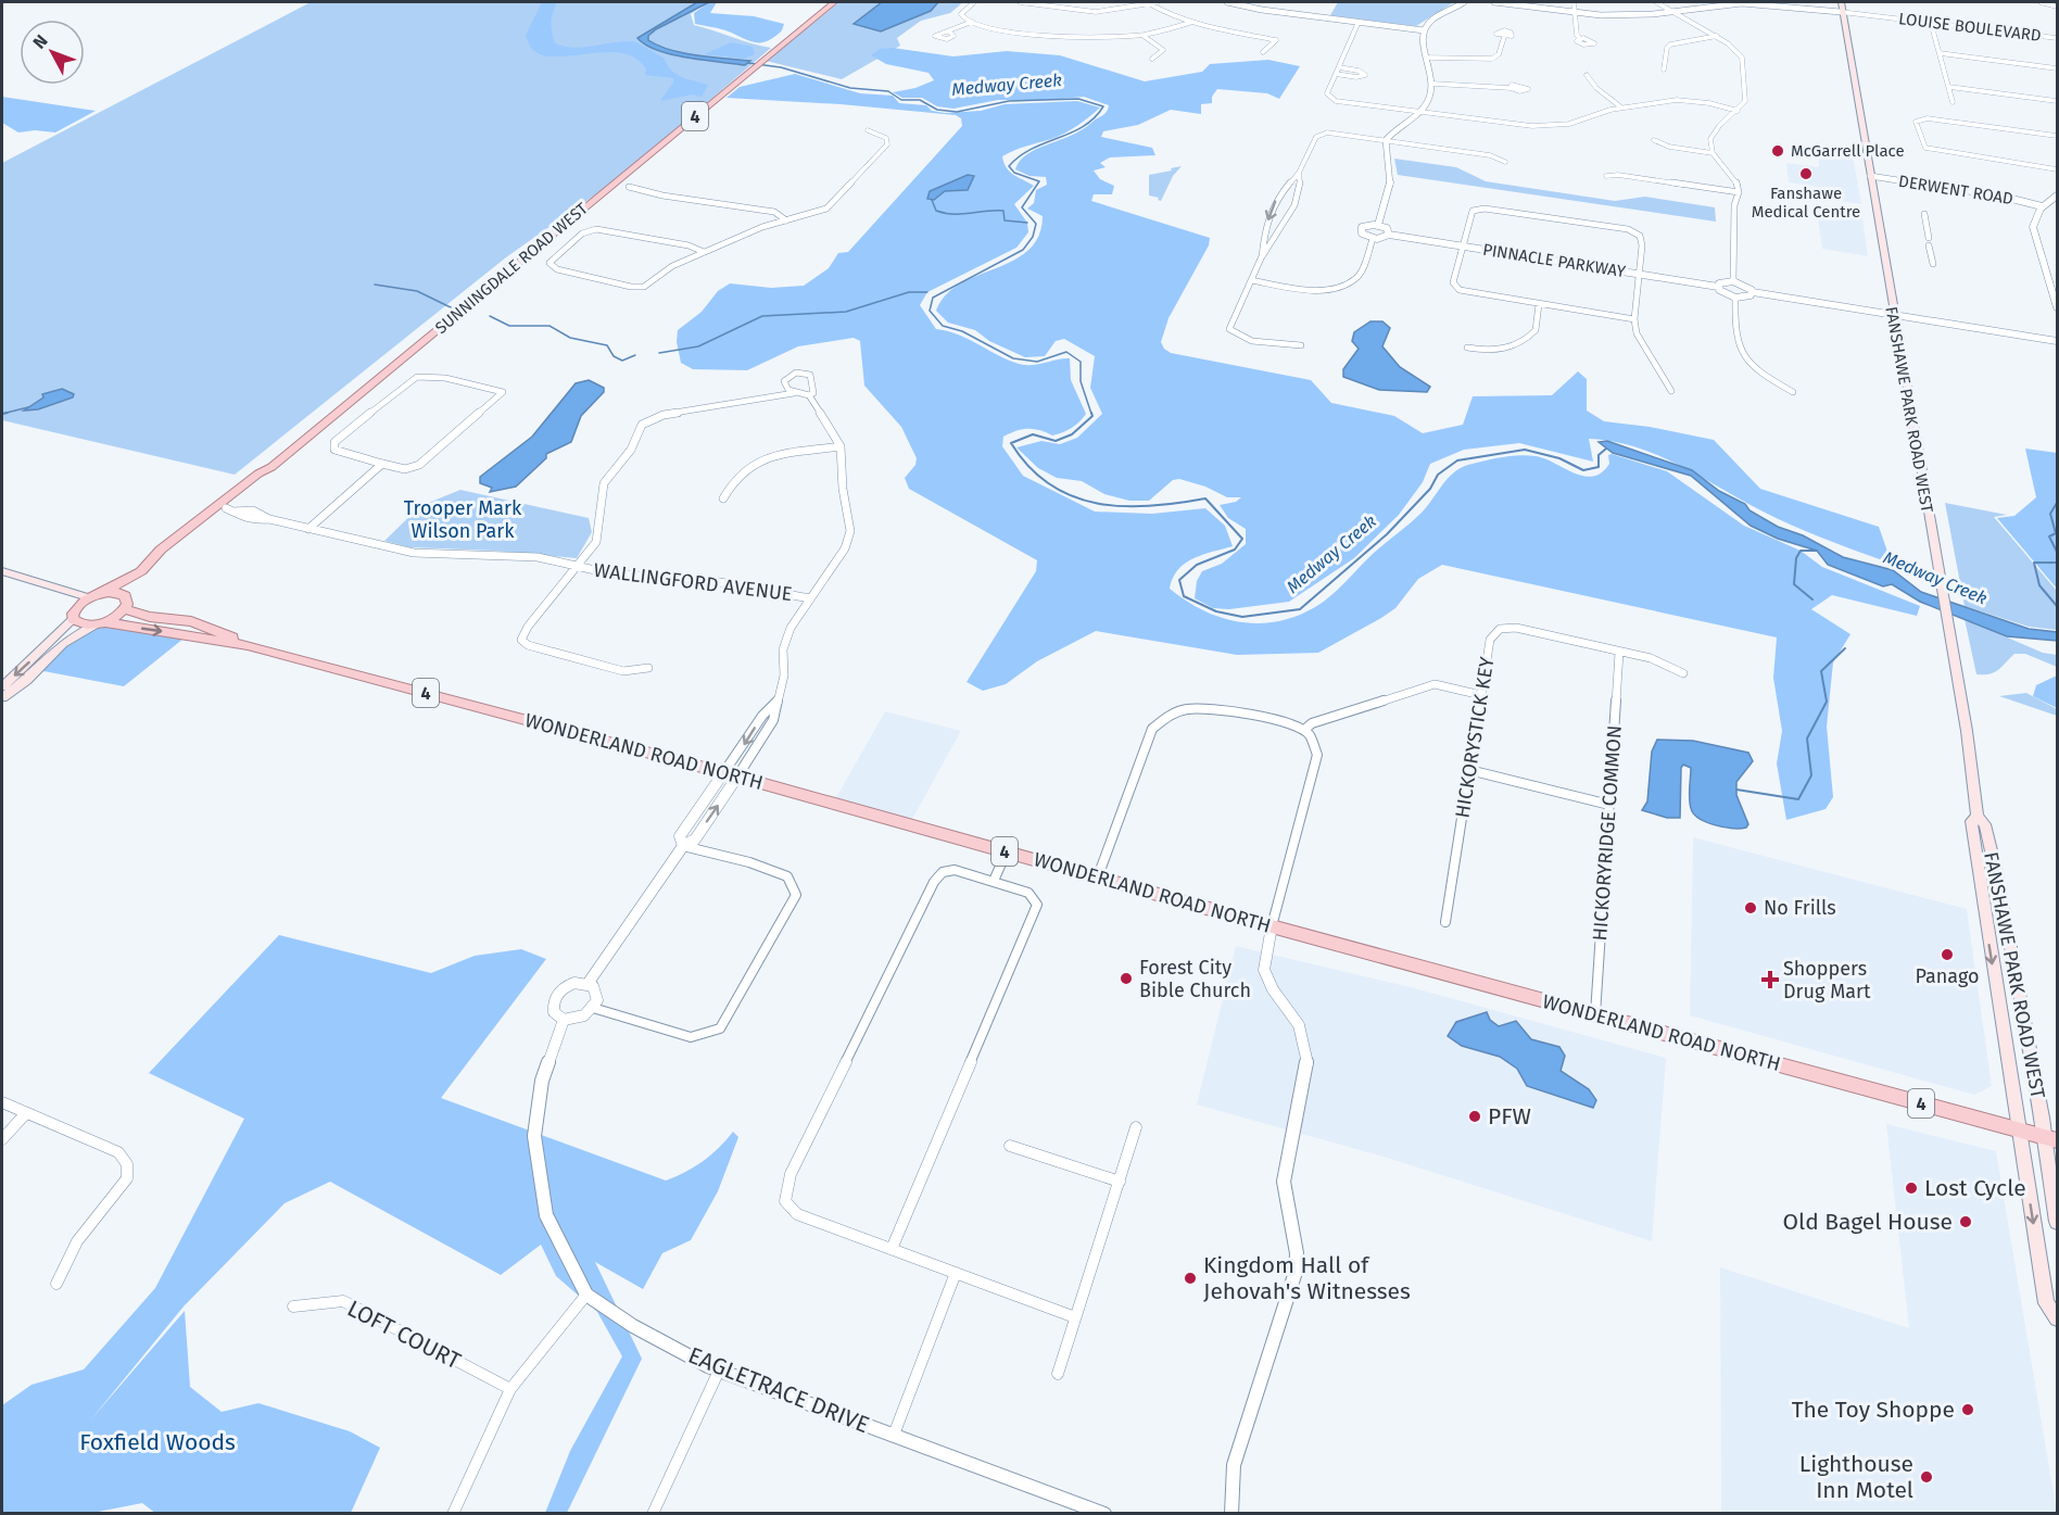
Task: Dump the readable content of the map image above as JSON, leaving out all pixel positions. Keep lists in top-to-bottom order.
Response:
{
  "streets": {
    "main road": [
      "4",
      "SUNNINGDALE ROAD WEST",
      "FANSHAWE PARK ROAD WEST",
      "WONDERLAND ROAD NORTH"
    ],
    "street": [
      "LOUISE BOULEVARD",
      "DERWENT ROAD",
      "PINNACLE PARKWAY",
      "WALLINGFORD AVENUE",
      "HICKORYSTICK KEY",
      "HICKORYRIDGE COMMON",
      "LOFT COURT",
      "EAGLETRACE DRIVE"
    ]
  },
  "crossings": [
    ["LOUISE BOULEVARD", "FANSHAWE PARK ROAD WEST"],
    ["4", "SUNNINGDALE ROAD WEST"],
    ["4", "WALLINGFORD AVENUE"],
    ["4", "WONDERLAND ROAD NORTH"],
    ["DERWENT ROAD", "FANSHAWE PARK ROAD WEST"],
    ["SUNNINGDALE ROAD WEST", "WALLINGFORD AVENUE"],
    ["FANSHAWE PARK ROAD WEST", "WONDERLAND ROAD NORTH"],
    ["HICKORYSTICK KEY", "HICKORYRIDGE COMMON"],
    ["WONDERLAND ROAD NORTH", "HICKORYRIDGE COMMON"]
  ],
  "water": ["Medway Creek"],
  "parks": ["Trooper Mark Wilson Park", "Foxfield Woods"],
  "places": {
    "other": [
      "McGarrell Place",
      "Fanshawe Medical Centre",
      "No Frills",
      "Panago",
      "Forest City Bible Church",
      "PFW",
      "Lost Cycle",
      "Old Bagel House",
      "Kingdom Hall of Jehovah's Witnesses",
      "The Toy Shoppe",
      "Lighthouse Inn Motel"
    ],
    "health": ["Shoppers Drug Mart"]
  },
  "north": "top left"
}
